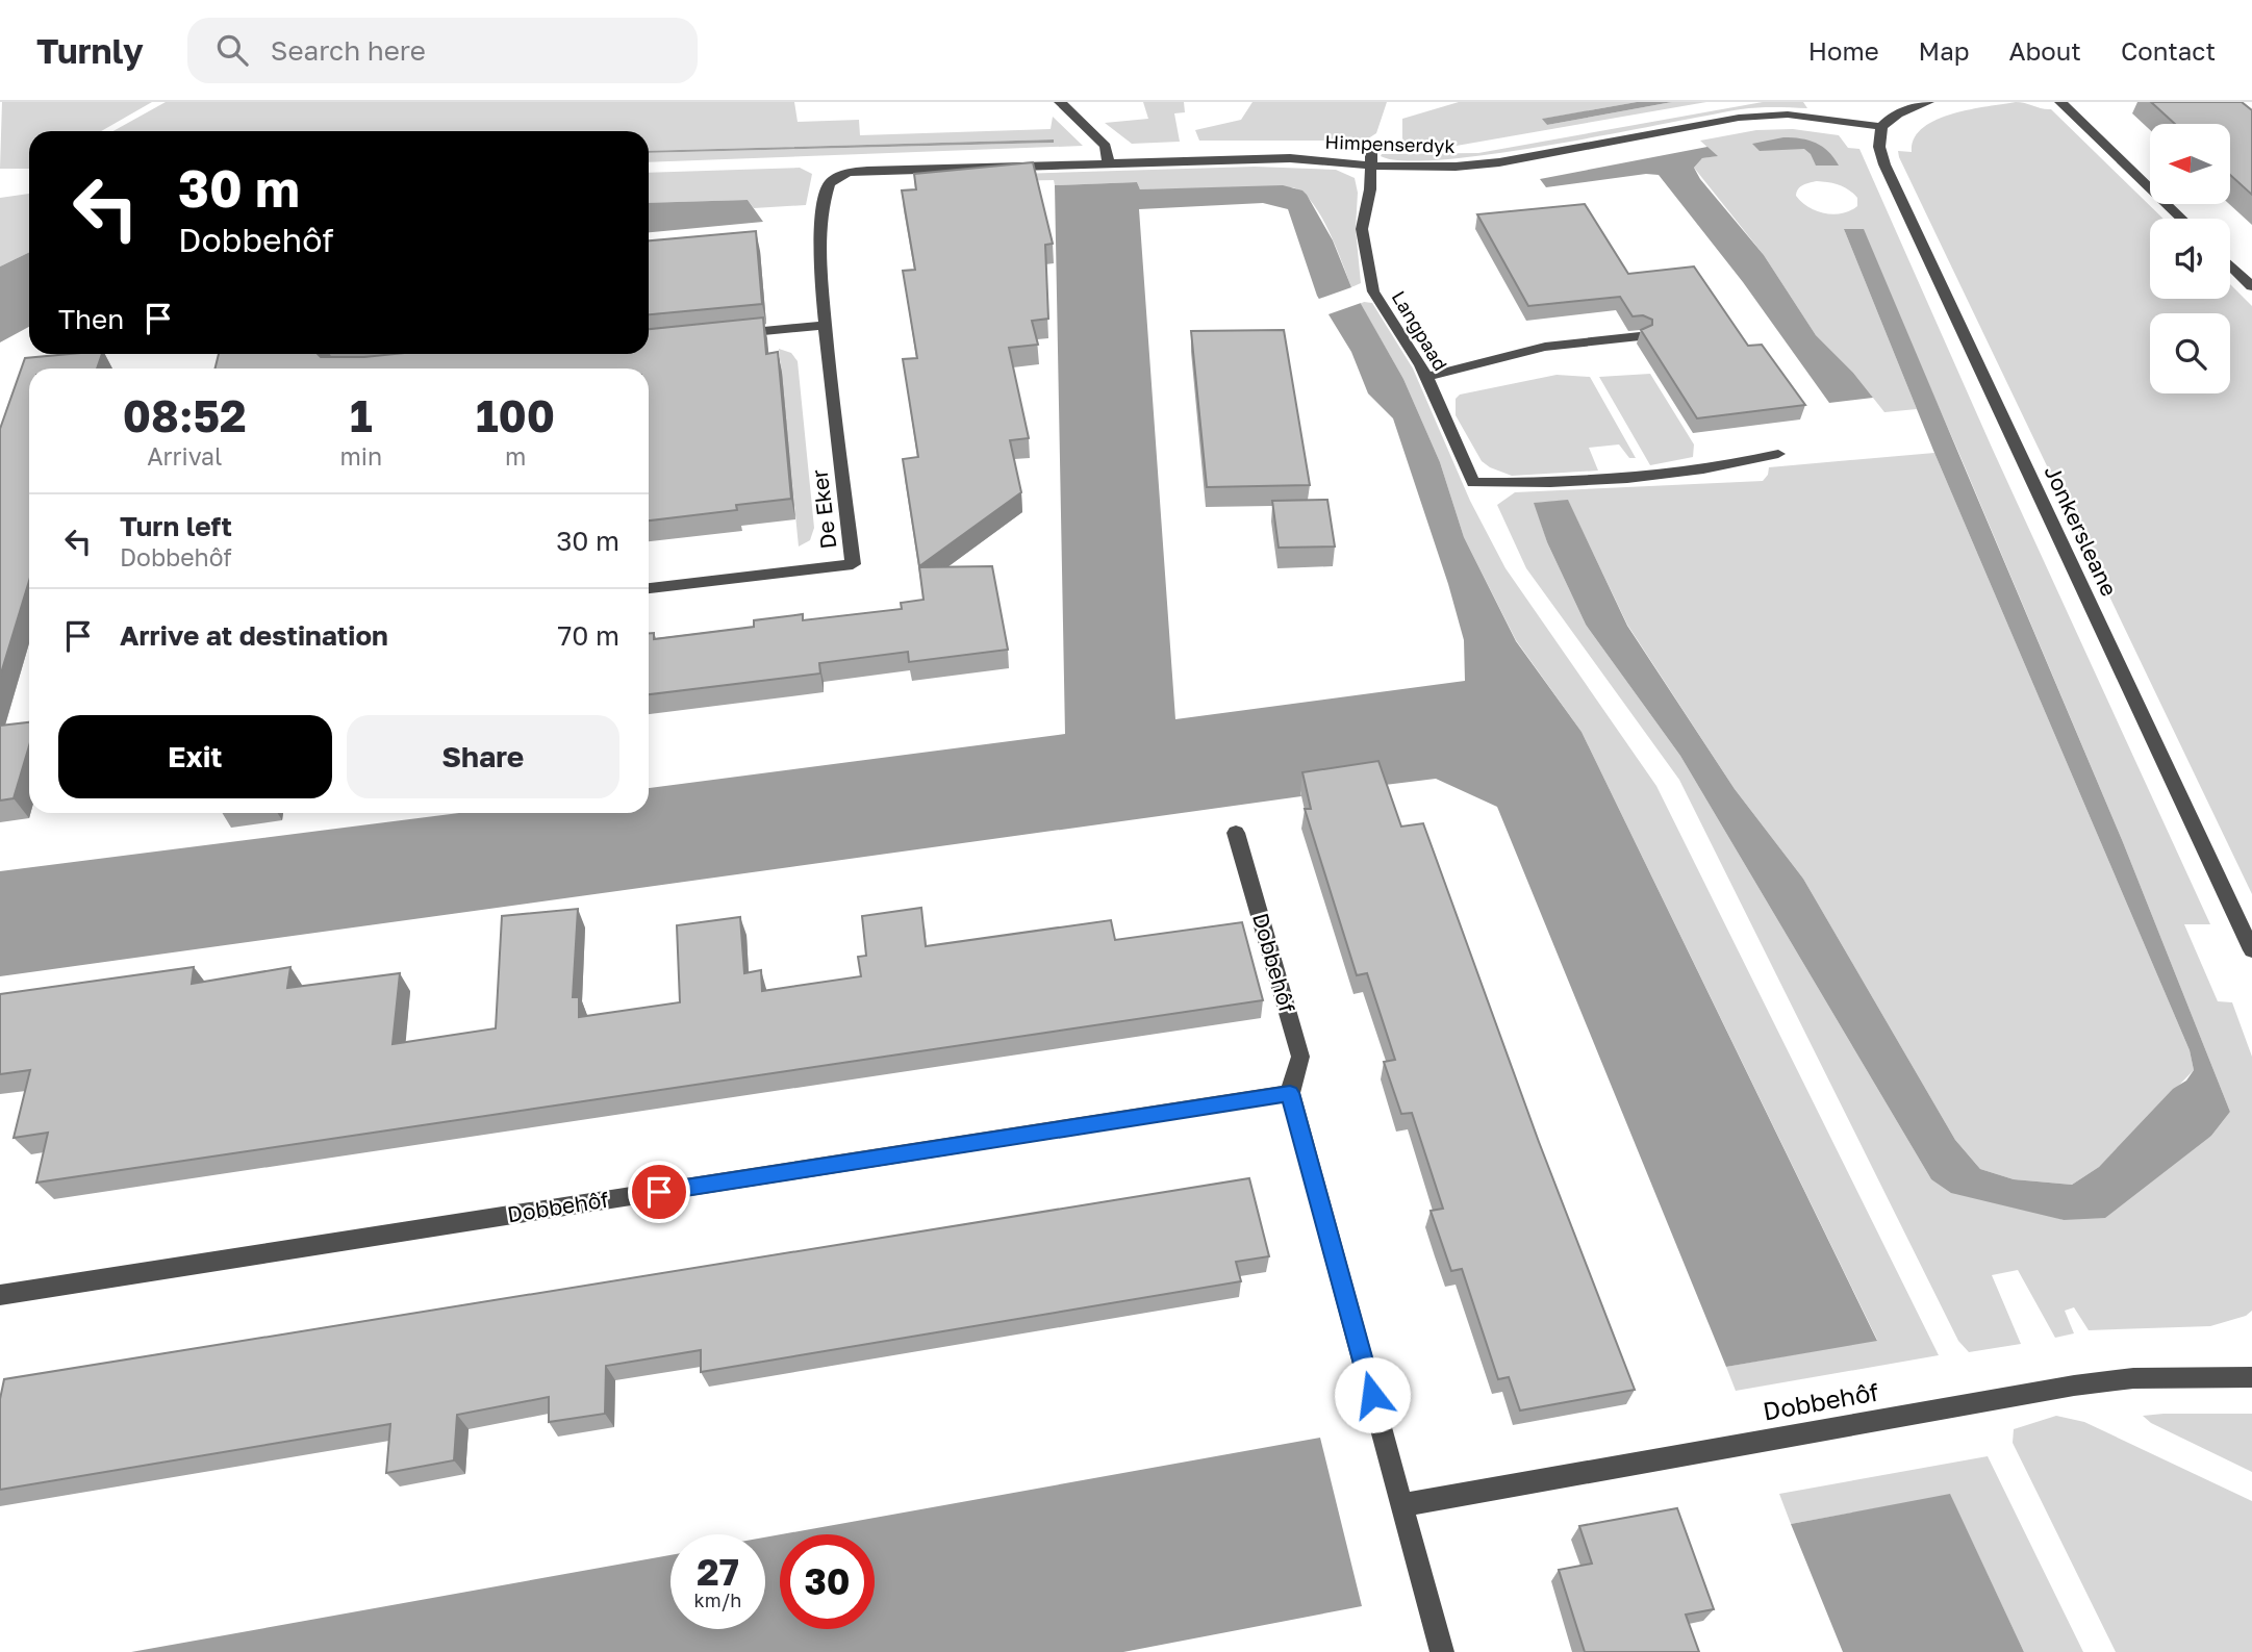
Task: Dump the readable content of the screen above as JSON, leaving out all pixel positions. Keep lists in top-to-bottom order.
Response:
{
  "streets": {
    "street": [
      "Himpenserdyk",
      "Langpaad",
      "De Eker",
      "Jonkersleane",
      "Dobbehôf"
    ]
  },
  "crossings": [
    ["Himpenserdyk", "Langpaad"],
    ["Himpenserdyk", "De Eker"],
    ["Himpenserdyk", "Jonkersleane"]
  ],
  "north": "left",
  "page": {
    "header": "Turnly",
    "search": "Search here",
    "nav": [
      "Home",
      "Map",
      "About",
      "Contact"
    ],
    "turn": ["30 m", "Dobbehôf"],
    "then": "Then",
    "eta": [
      "08:52",
      "Arrival",
      "1",
      "min",
      "100",
      "m"
    ],
    "list": [
      {
        "name": "Turn left",
        "note": "Dobbehôf",
        "value": "30 m"
      },
      {
        "name": "Arrive at destination",
        "value": "70 m"
      }
    ],
    "buttons": ["Exit", "Share"],
    "speed": "27 km/h",
    "limit": "30"
  }
}
